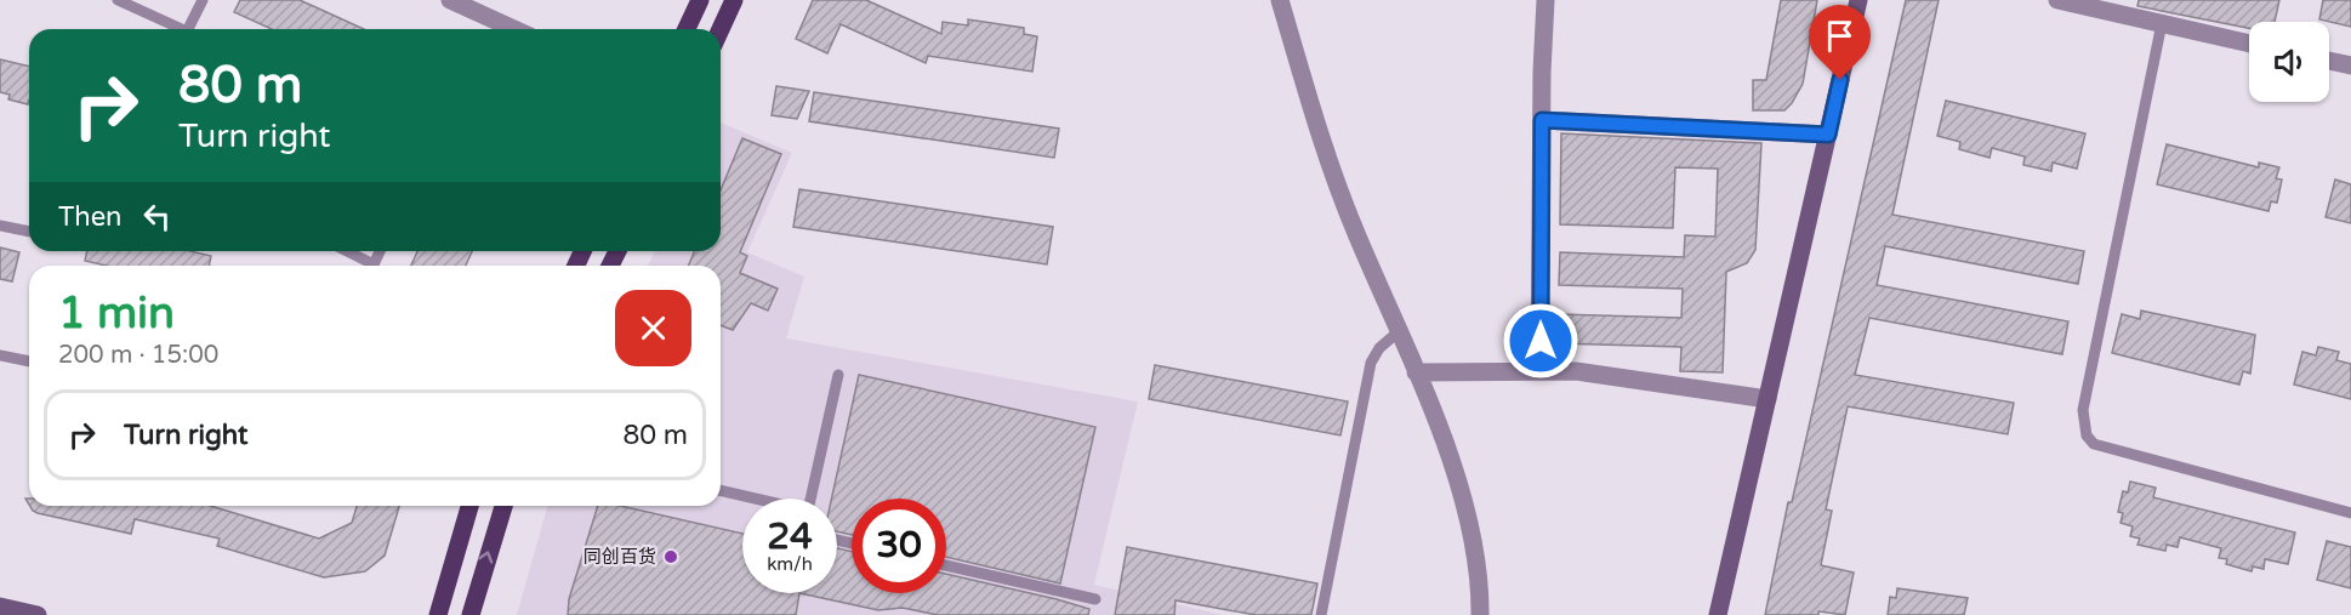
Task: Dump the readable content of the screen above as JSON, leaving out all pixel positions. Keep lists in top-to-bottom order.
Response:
{
  "places": ["同创百货"],
  "page": {
    "turn": ["80 m", "Turn right"],
    "then": "Then",
    "heading": ["1 min", "200 m · 15:00"],
    "list": [
      {
        "name": "Turn right",
        "value": "80 m"
      }
    ],
    "speed": "24 km/h",
    "limit": "30"
  }
}
